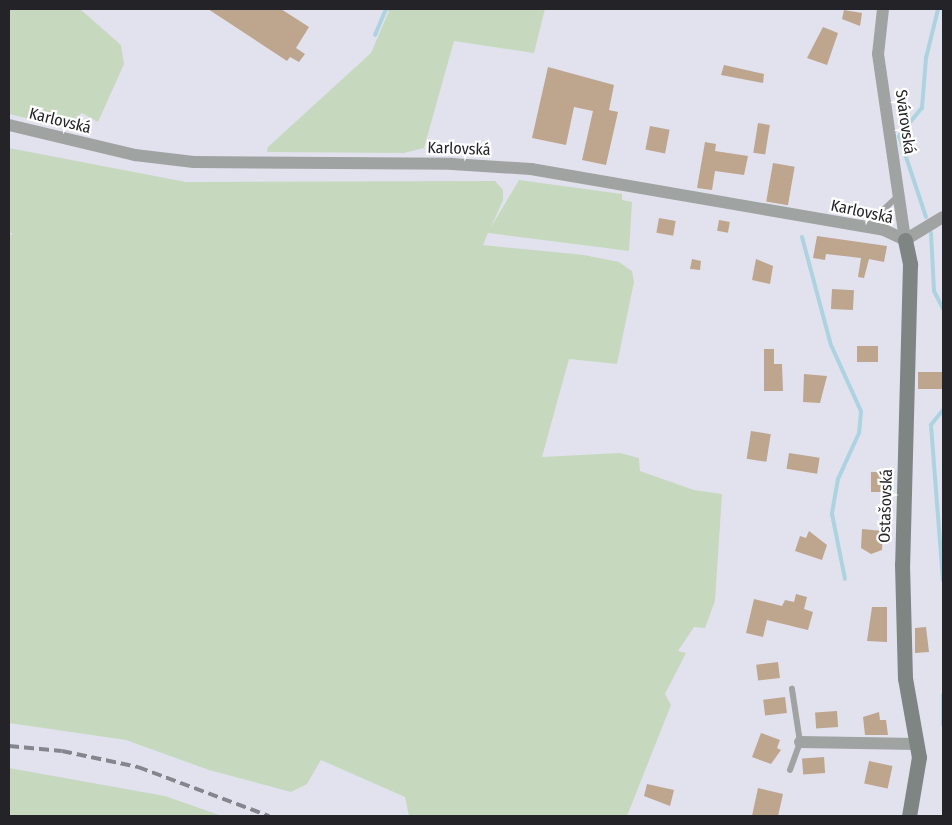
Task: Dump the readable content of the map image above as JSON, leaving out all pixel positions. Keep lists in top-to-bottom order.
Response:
{
  "streets": {
    "street": ["Karlovská", "Svárovská", "Ostašovská"]
  },
  "crossings": [
    ["Karlovská", "Svárovská"],
    ["Karlovská", "Ostašovská"],
    ["Svárovská", "Ostašovská"]
  ]
}
